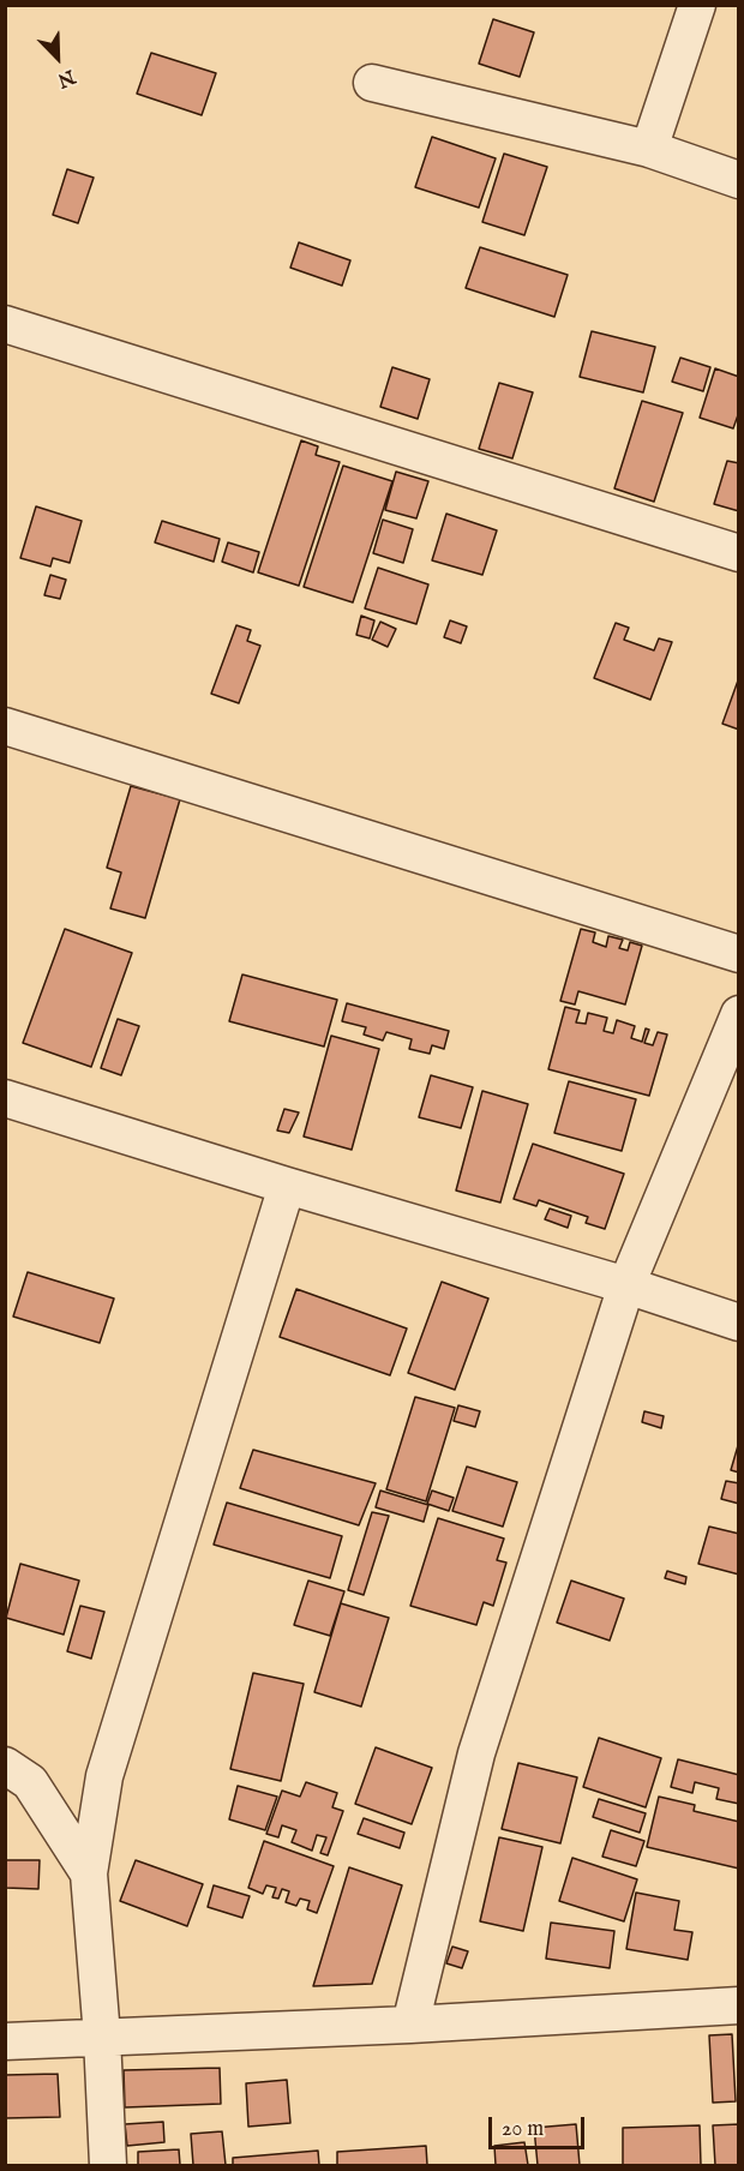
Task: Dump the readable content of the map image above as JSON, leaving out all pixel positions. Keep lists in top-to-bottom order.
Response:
{
  "scale_bar": "20 m",
  "north": "bottom right"
}
